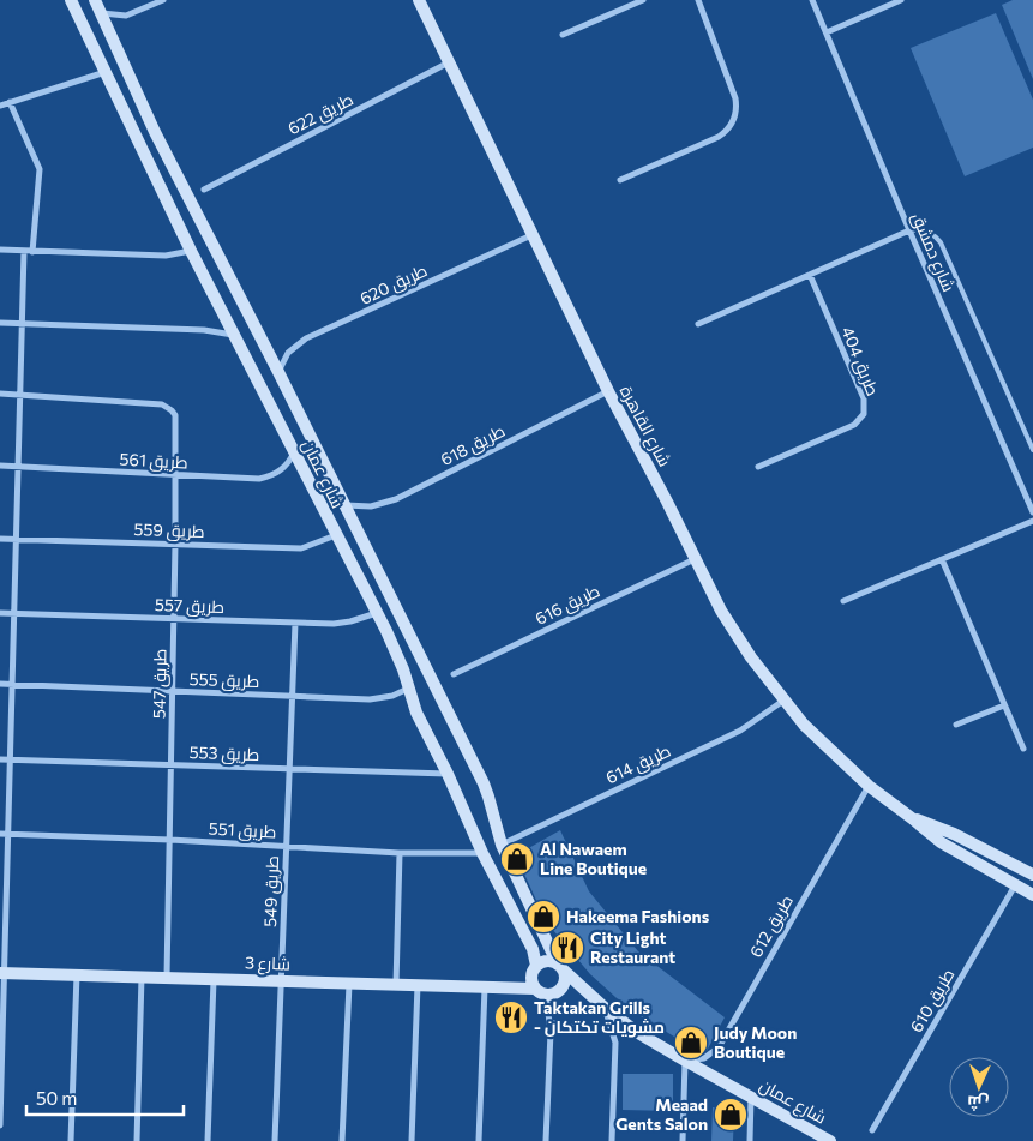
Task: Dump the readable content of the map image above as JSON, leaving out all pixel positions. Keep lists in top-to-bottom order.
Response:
{
  "streets": {
    "street": [
      "طريق 622",
      "شارع دمشق",
      "طريق 620",
      "طريق 404",
      "شارع القاهرة",
      "طريق 618",
      "طريق 561",
      "شارع عمان",
      "طريق 559",
      "طريق 616",
      "طريق 557",
      "طريق 555",
      "طريق 547",
      "طريق 553",
      "طريق 614",
      "طريق 551",
      "طريق 549",
      "طريق 612",
      "شارع 3",
      "طريق 610"
    ]
  },
  "crossings": [
    ["طريق 622", "شارع القاهرة"],
    ["طريق 620", "شارع القاهرة"],
    ["طريق 620", "شارع عمان"],
    ["شارع القاهرة", "طريق 618"],
    ["شارع القاهرة", "طريق 616"],
    ["شارع القاهرة", "طريق 614"],
    ["شارع القاهرة", "طريق 612"],
    ["شارع القاهرة", "طريق 610"],
    ["طريق 618", "شارع عمان"],
    ["طريق 561", "شارع عمان"],
    ["طريق 561", "طريق 547"],
    ["شارع عمان", "طريق 559"],
    ["شارع عمان", "طريق 557"],
    ["شارع عمان", "طريق 555"],
    ["شارع عمان", "طريق 553"],
    ["شارع عمان", "طريق 614"],
    ["شارع عمان", "طريق 551"],
    ["شارع عمان", "طريق 612"],
    ["شارع عمان", "شارع 3"],
    ["طريق 559", "طريق 547"],
    ["طريق 557", "طريق 547"],
    ["طريق 557", "طريق 549"],
    ["طريق 555", "طريق 547"],
    ["طريق 555", "طريق 549"],
    ["طريق 547", "طريق 553"],
    ["طريق 547", "طريق 551"],
    ["طريق 547", "شارع 3"],
    ["طريق 553", "طريق 549"],
    ["طريق 551", "طريق 549"],
    ["طريق 549", "شارع 3"]
  ],
  "places": {
    "shop": [
      "Al Nawaem Line Boutique",
      "Hakeema Fashions",
      "Judy Moon Boutique",
      "Meaad Gents Salon"
    ],
    "restaurant": ["City Light Restaurant", "Taktakan Grills - مشويات تكتكان"]
  },
  "scale_bar": "50 m",
  "north": "bottom"
}
